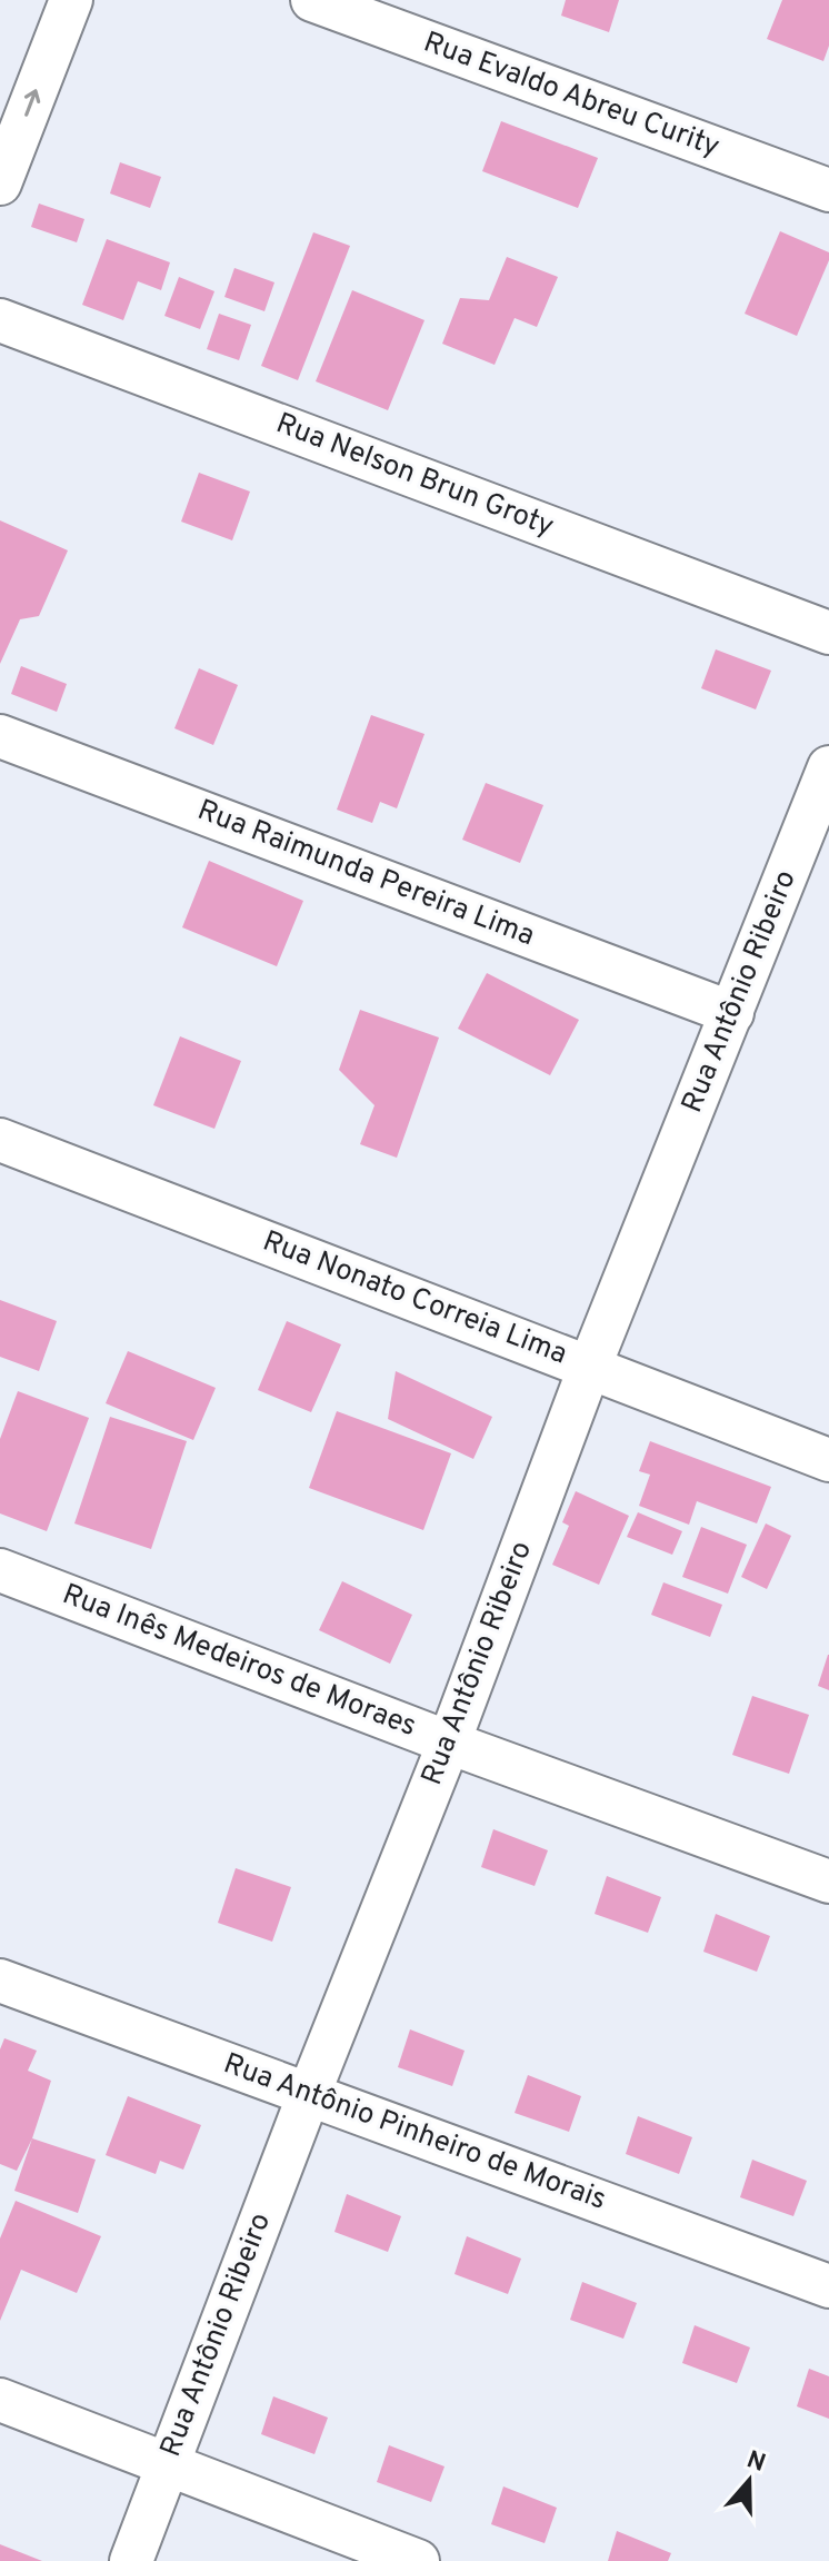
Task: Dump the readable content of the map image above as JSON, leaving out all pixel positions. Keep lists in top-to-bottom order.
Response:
{
  "streets": {
    "street": [
      "Rua Evaldo Abreu Curity",
      "Rua Nelson Brun Groty",
      "Rua Raimunda Pereira Lima",
      "Rua Antônio Ribeiro",
      "Rua Nonato Correia Lima",
      "Rua Inês Medeiros de Moraes",
      "Rua Antônio Pinheiro de Morais"
    ]
  },
  "crossings": [
    ["Rua Raimunda Pereira Lima", "Rua Antônio Ribeiro"],
    ["Rua Antônio Ribeiro", "Rua Nonato Correia Lima"],
    ["Rua Antônio Ribeiro", "Rua Inês Medeiros de Moraes"],
    ["Rua Antônio Ribeiro", "Rua Antônio Pinheiro de Morais"]
  ],
  "north": "top"
}
